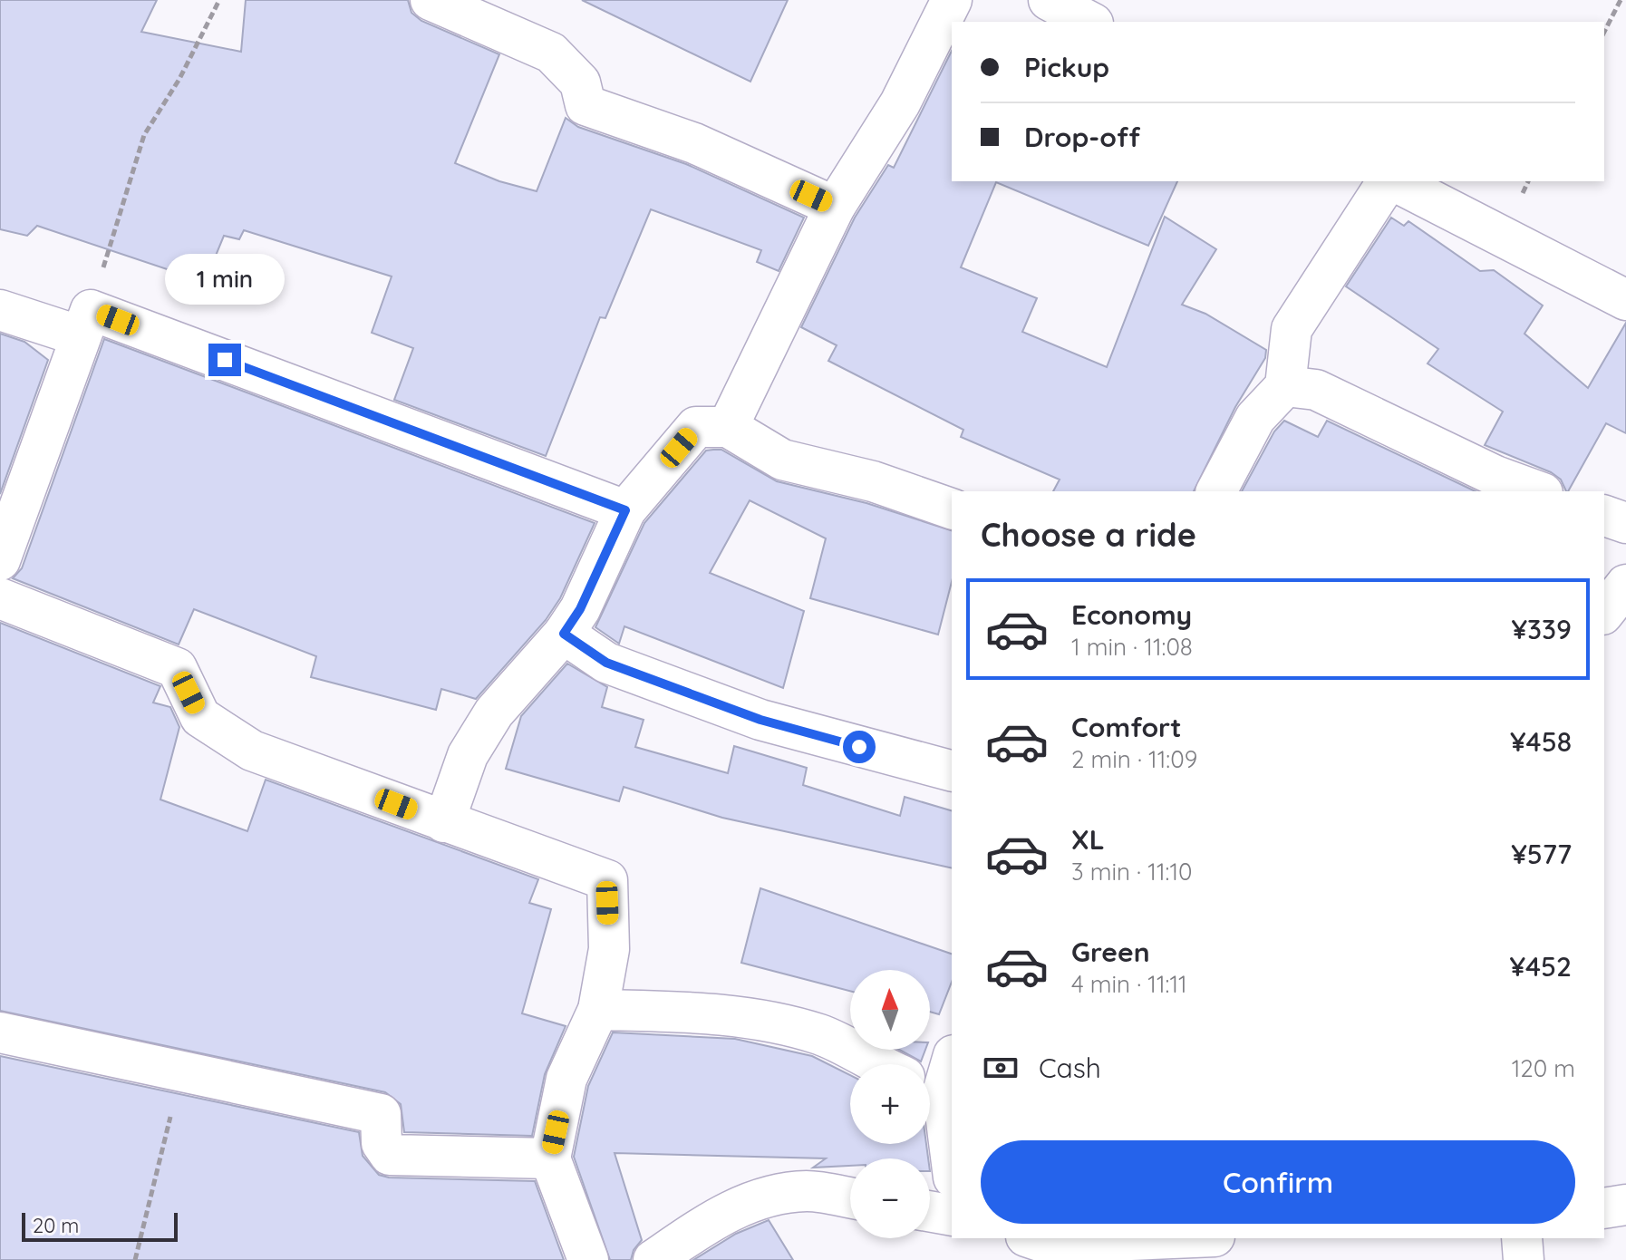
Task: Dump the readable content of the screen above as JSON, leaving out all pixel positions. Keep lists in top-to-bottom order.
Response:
{
  "scale_bar": "20 m",
  "north": "top",
  "page": {
    "banner": ["Pickup", "Drop-off"],
    "bubble": "1 min",
    "heading": "Choose a ride",
    "list": [
      {
        "name": "Economy",
        "note": "1 min · 11:08",
        "value": "¥339"
      },
      {
        "name": "Comfort",
        "note": "2 min · 11:09",
        "value": "¥458"
      },
      {
        "name": "XL",
        "note": "3 min · 11:10",
        "value": "¥577"
      },
      {
        "name": "Green",
        "note": "4 min · 11:11",
        "value": "¥452"
      }
    ],
    "map_buttons": ["+", "−"],
    "pay": ["Cash", "120 m"],
    "buttons": "Confirm",
    "scale": "20 m"
  }
}
